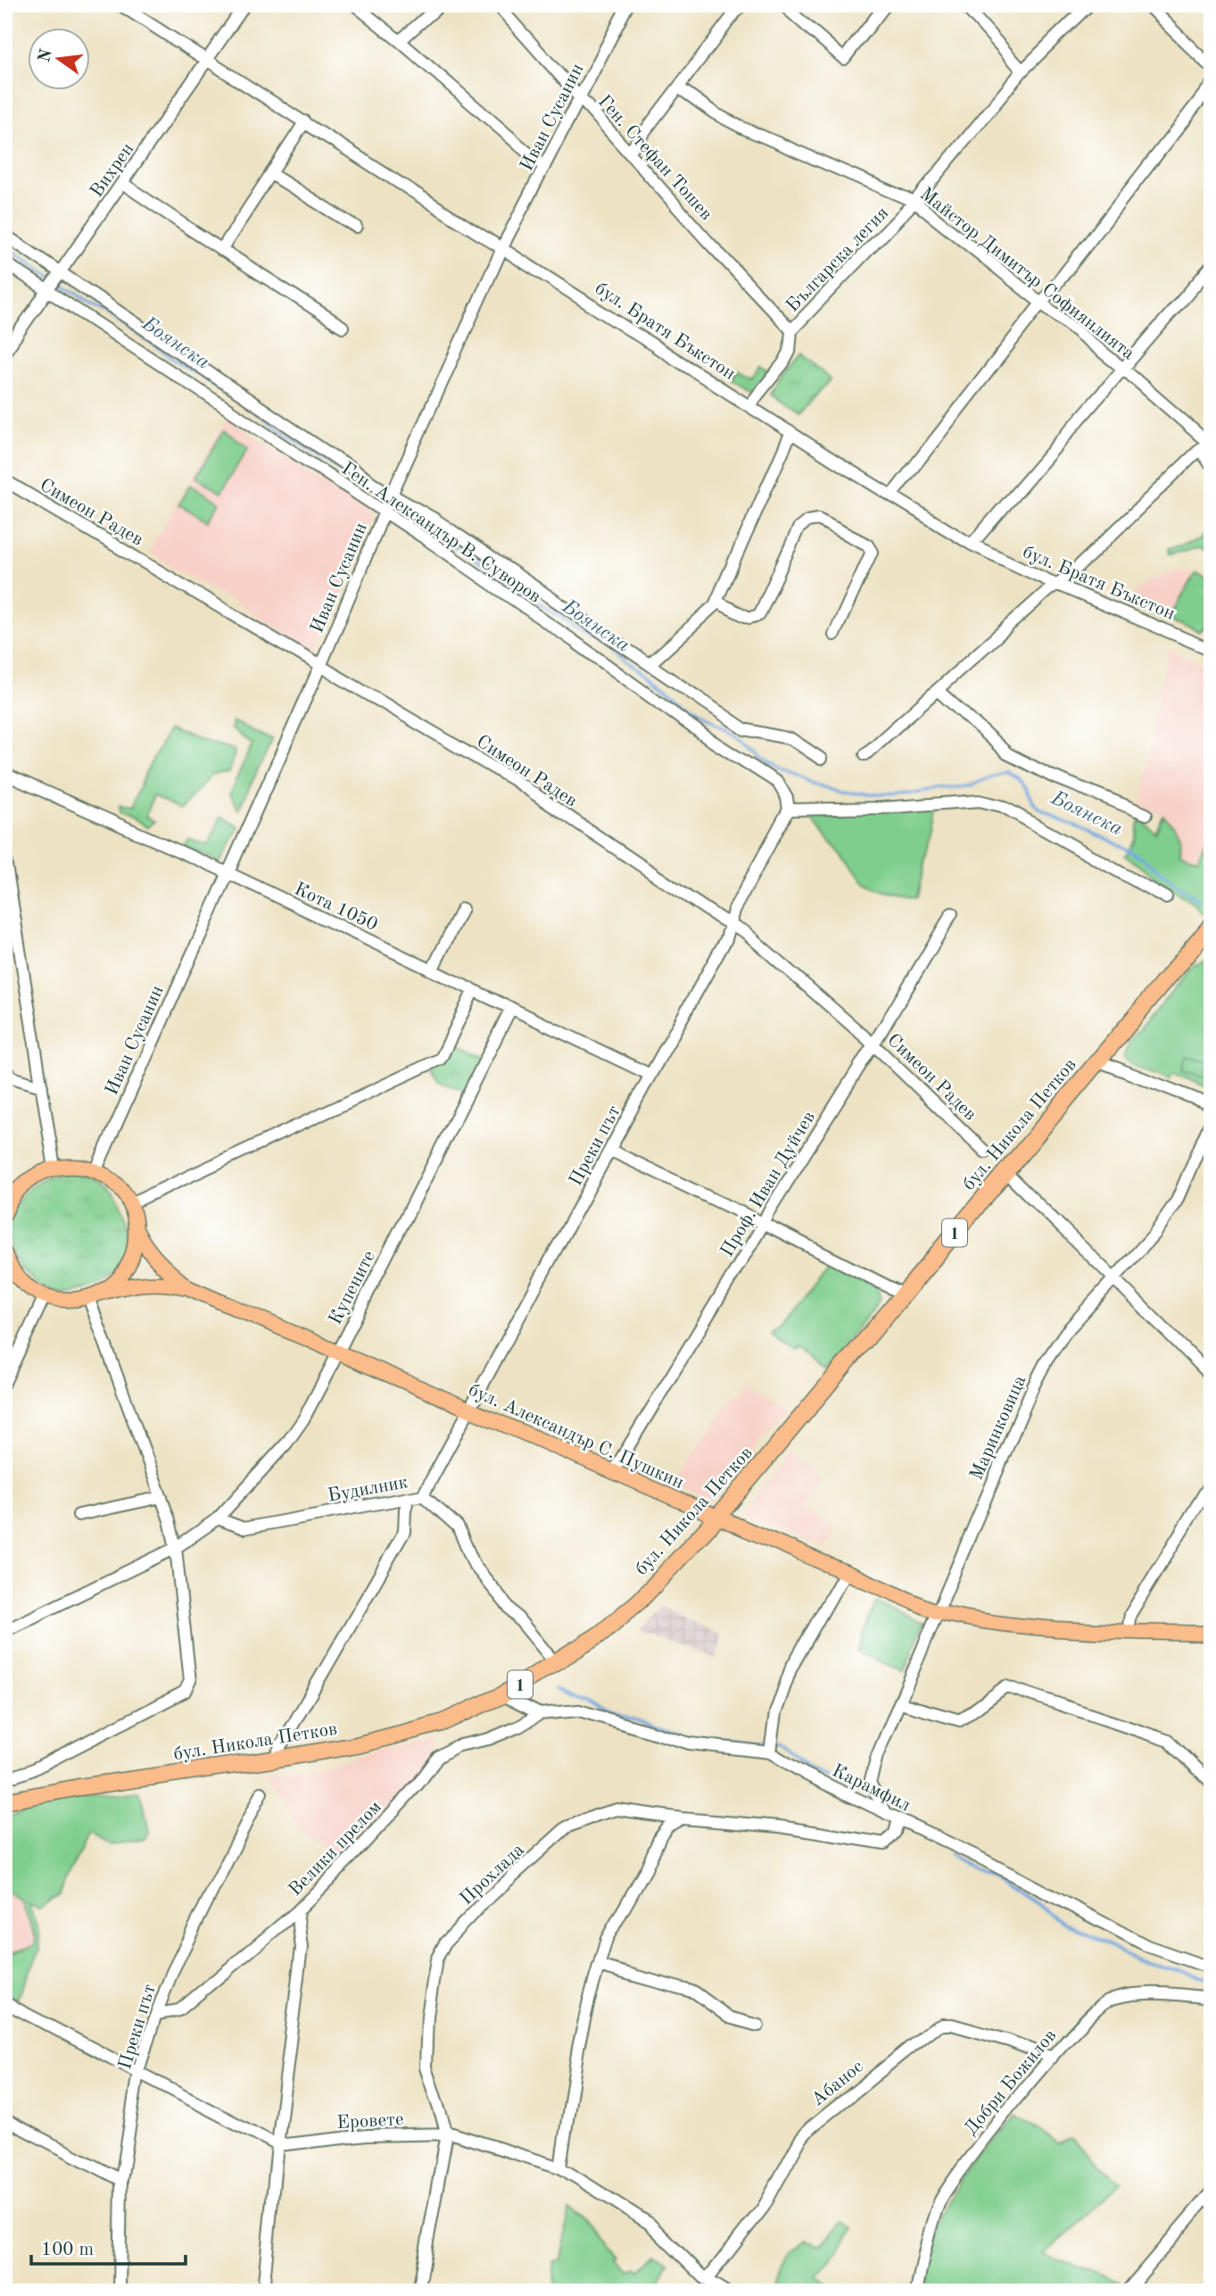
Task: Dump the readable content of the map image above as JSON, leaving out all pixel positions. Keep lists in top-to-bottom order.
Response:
{
  "streets": {
    "highway": ["бул. Никола Петков", "1"],
    "main road": ["бул. Александър С. Пушкин"],
    "street": [
      "Иван Сусанин",
      "Ген. Стефан Тошев",
      "Вихрен",
      "Българска легия",
      "Майстор Димитър Софиянлията",
      "бул. Братя Бъкстон",
      "Симеон Радев",
      "Ген. Александър В. Суворов",
      "Кота 1050",
      "Преки път",
      "Проф. Иван Дуйчев",
      "Купените",
      "Маринковица",
      "Будилник",
      "Карамфил",
      "Велики прелом",
      "Прохлада",
      "Добри Божилов",
      "Абанос",
      "Еровете"
    ]
  },
  "crossings": [
    ["Иван Сусанин", "Ген. Стефан Тошев"],
    ["Иван Сусанин", "бул. Братя Бъкстон"],
    ["Иван Сусанин", "Симеон Радев"],
    ["Иван Сусанин", "Ген. Александър В. Суворов"],
    ["Иван Сусанин", "Кота 1050"],
    ["Ген. Стефан Тошев", "Българска легия"],
    ["Вихрен", "бул. Братя Бъкстон"],
    ["Вихрен", "Ген. Александър В. Суворов"],
    ["Българска легия", "Майстор Димитър Софиянлията"],
    ["Българска легия", "бул. Братя Бъкстон"],
    ["Симеон Радев", "Преки път"],
    ["Симеон Радев", "Проф. Иван Дуйчев"],
    ["Ген. Александър В. Суворов", "Преки път"],
    ["Кота 1050", "Преки път"],
    ["Кота 1050", "Купените"],
    ["бул. Никола Петков", "бул. Александър С. Пушкин"],
    ["бул. Никола Петков", "Будилник"],
    ["Преки път", "бул. Александър С. Пушкин"],
    ["Преки път", "Будилник"],
    ["Преки път", "Велики прелом"],
    ["Проф. Иван Дуйчев", "бул. Александър С. Пушкин"],
    ["Купените", "бул. Александър С. Пушкин"],
    ["Купените", "Будилник"],
    ["Маринковица", "бул. Александър С. Пушкин"],
    ["Маринковица", "Карамфил"],
    ["Карамфил", "Велики прелом"],
    ["Карамфил", "Прохлада"],
    ["Прохлада", "Еровете"],
    ["Добри Божилов", "Абанос"],
    ["Абанос", "Еровете"]
  ],
  "water": ["Боянска"],
  "scale_bar": "100 m",
  "north": "left"
}
